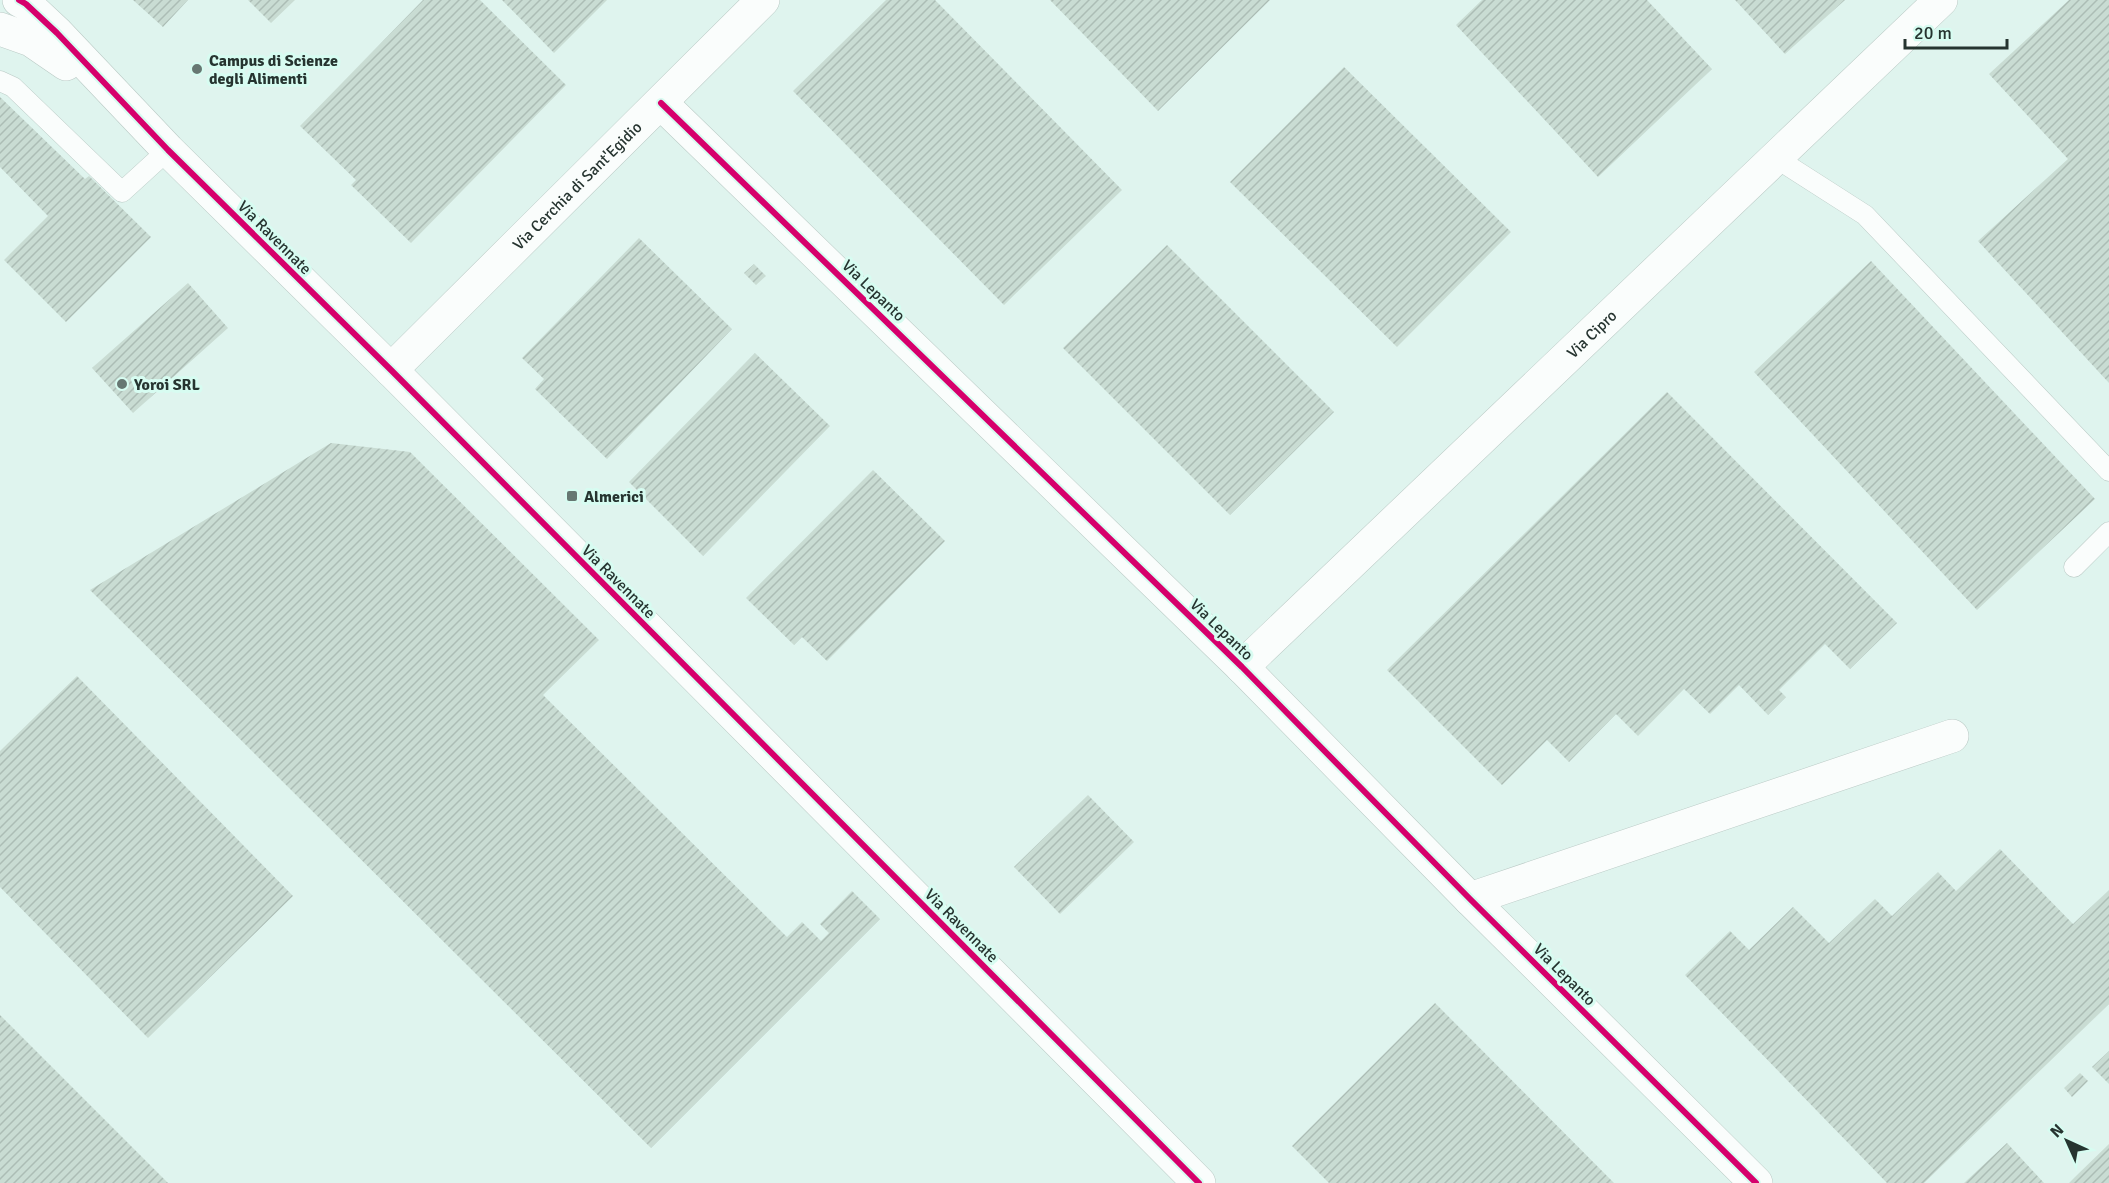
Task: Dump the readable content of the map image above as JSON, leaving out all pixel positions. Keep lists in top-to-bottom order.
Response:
{
  "streets": {
    "street": [
      "Via Cerchia di Sant'Egidio",
      "Via Ravennate",
      "Via Lepanto",
      "Via Cipro"
    ]
  },
  "crossings": [
    ["Via Cerchia di Sant'Egidio", "Via Ravennate"],
    ["Via Cerchia di Sant'Egidio", "Via Lepanto"],
    ["Via Lepanto", "Via Cipro"]
  ],
  "places": {
    "other": ["Campus di Scienze degli Alimenti", "Yoroi SRL"],
    "transit": ["Almerici"]
  },
  "scale_bar": "20 m",
  "north": "top left"
}
